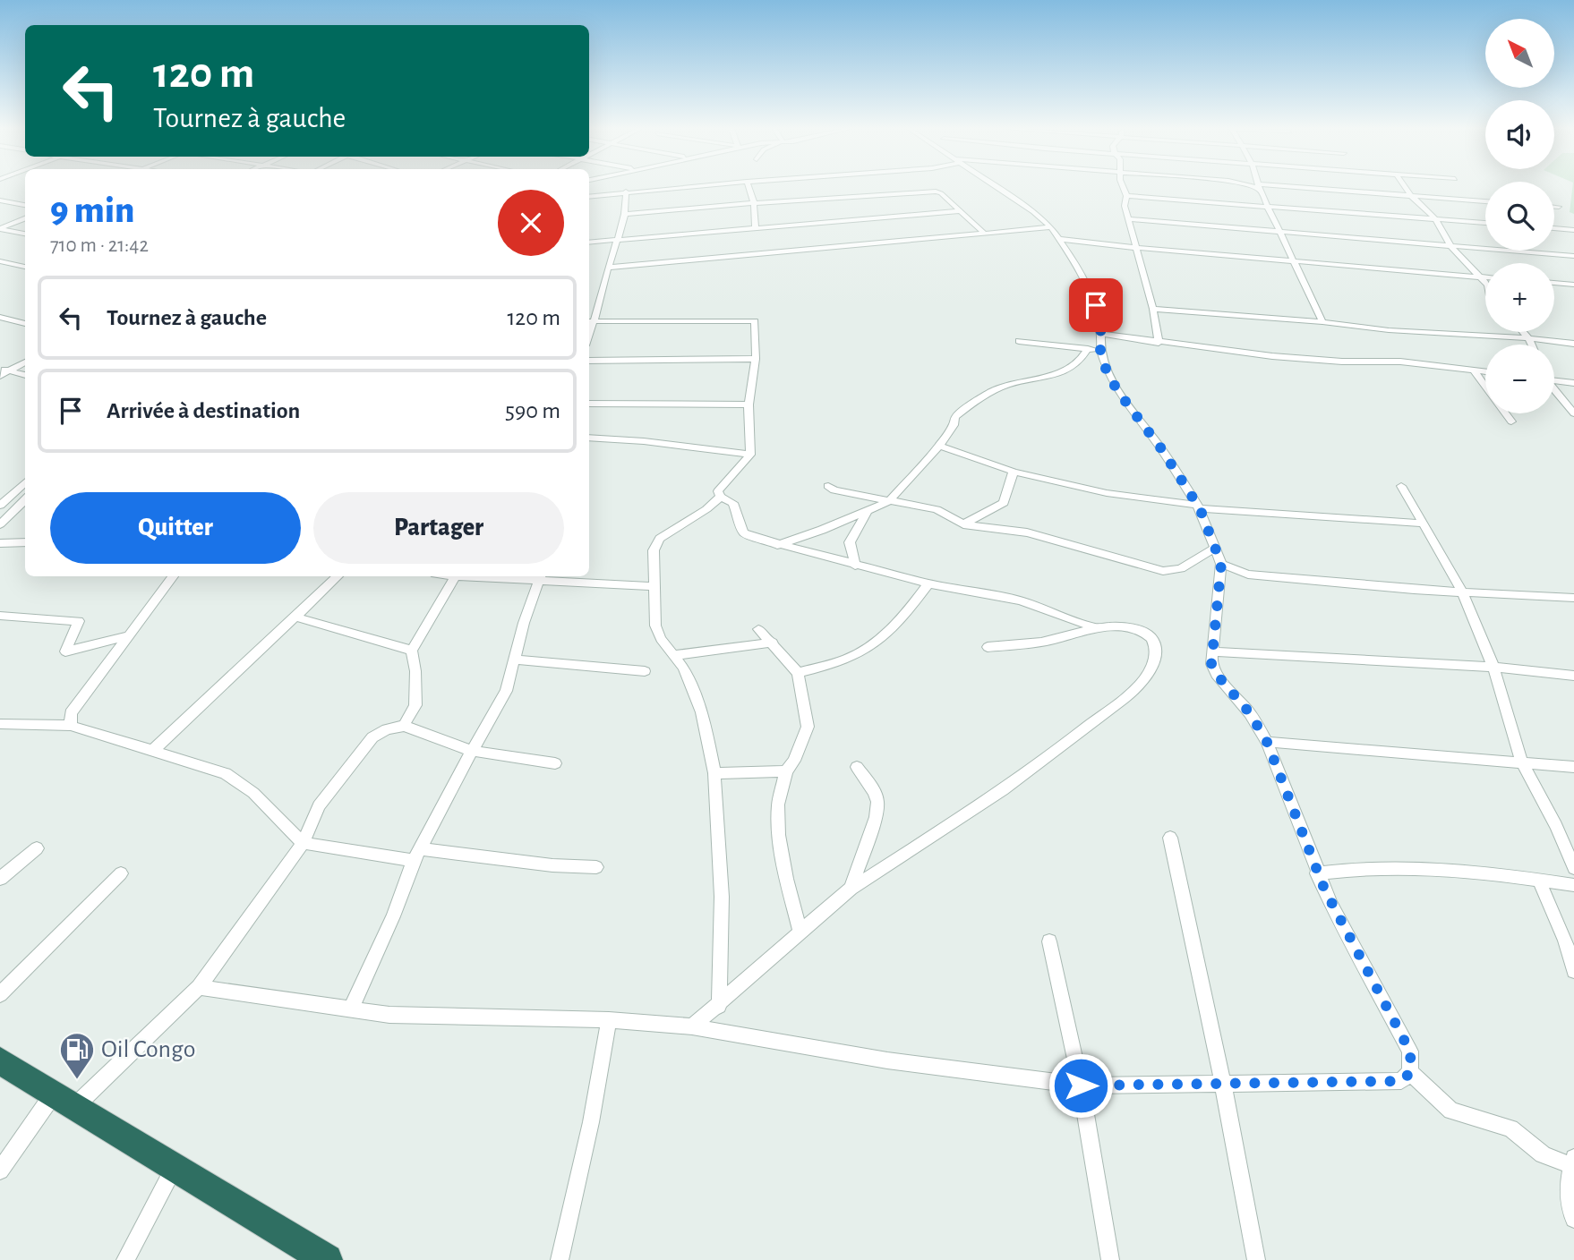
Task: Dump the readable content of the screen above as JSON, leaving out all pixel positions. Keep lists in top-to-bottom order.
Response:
{
  "places": {
    "fuel station": ["Oil Congo"]
  },
  "north": "top left",
  "page": {
    "map_buttons": ["+", "−"],
    "turn": ["120 m", "Tournez à gauche"],
    "heading": ["9 min", "710 m · 21:42"],
    "list": [
      {
        "name": "Tournez à gauche",
        "value": "120 m"
      },
      {
        "name": "Arrivée à destination",
        "value": "590 m"
      }
    ],
    "buttons": ["Quitter", "Partager"]
  }
}
